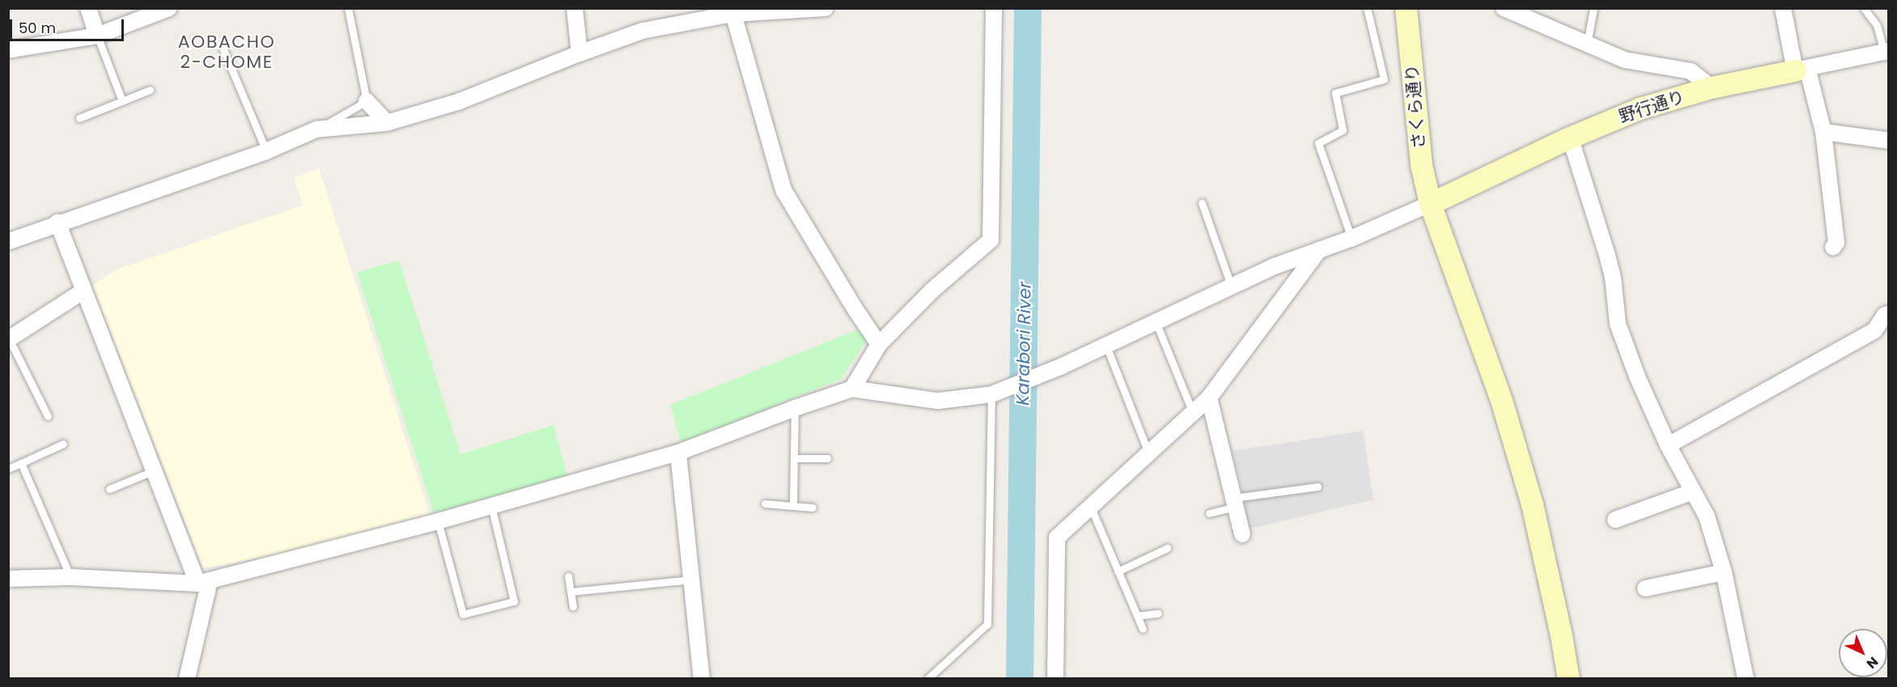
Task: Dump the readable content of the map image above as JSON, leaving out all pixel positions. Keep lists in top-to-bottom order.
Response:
{
  "streets": {
    "street": ["さくら通り", "野行通り"]
  },
  "crossings": [
    ["さくら通り", "野行通り"]
  ],
  "districts": ["AOBACHO 2-CHOME"],
  "water": ["Karabori River"],
  "scale_bar": "50 m",
  "north": "bottom right"
}
